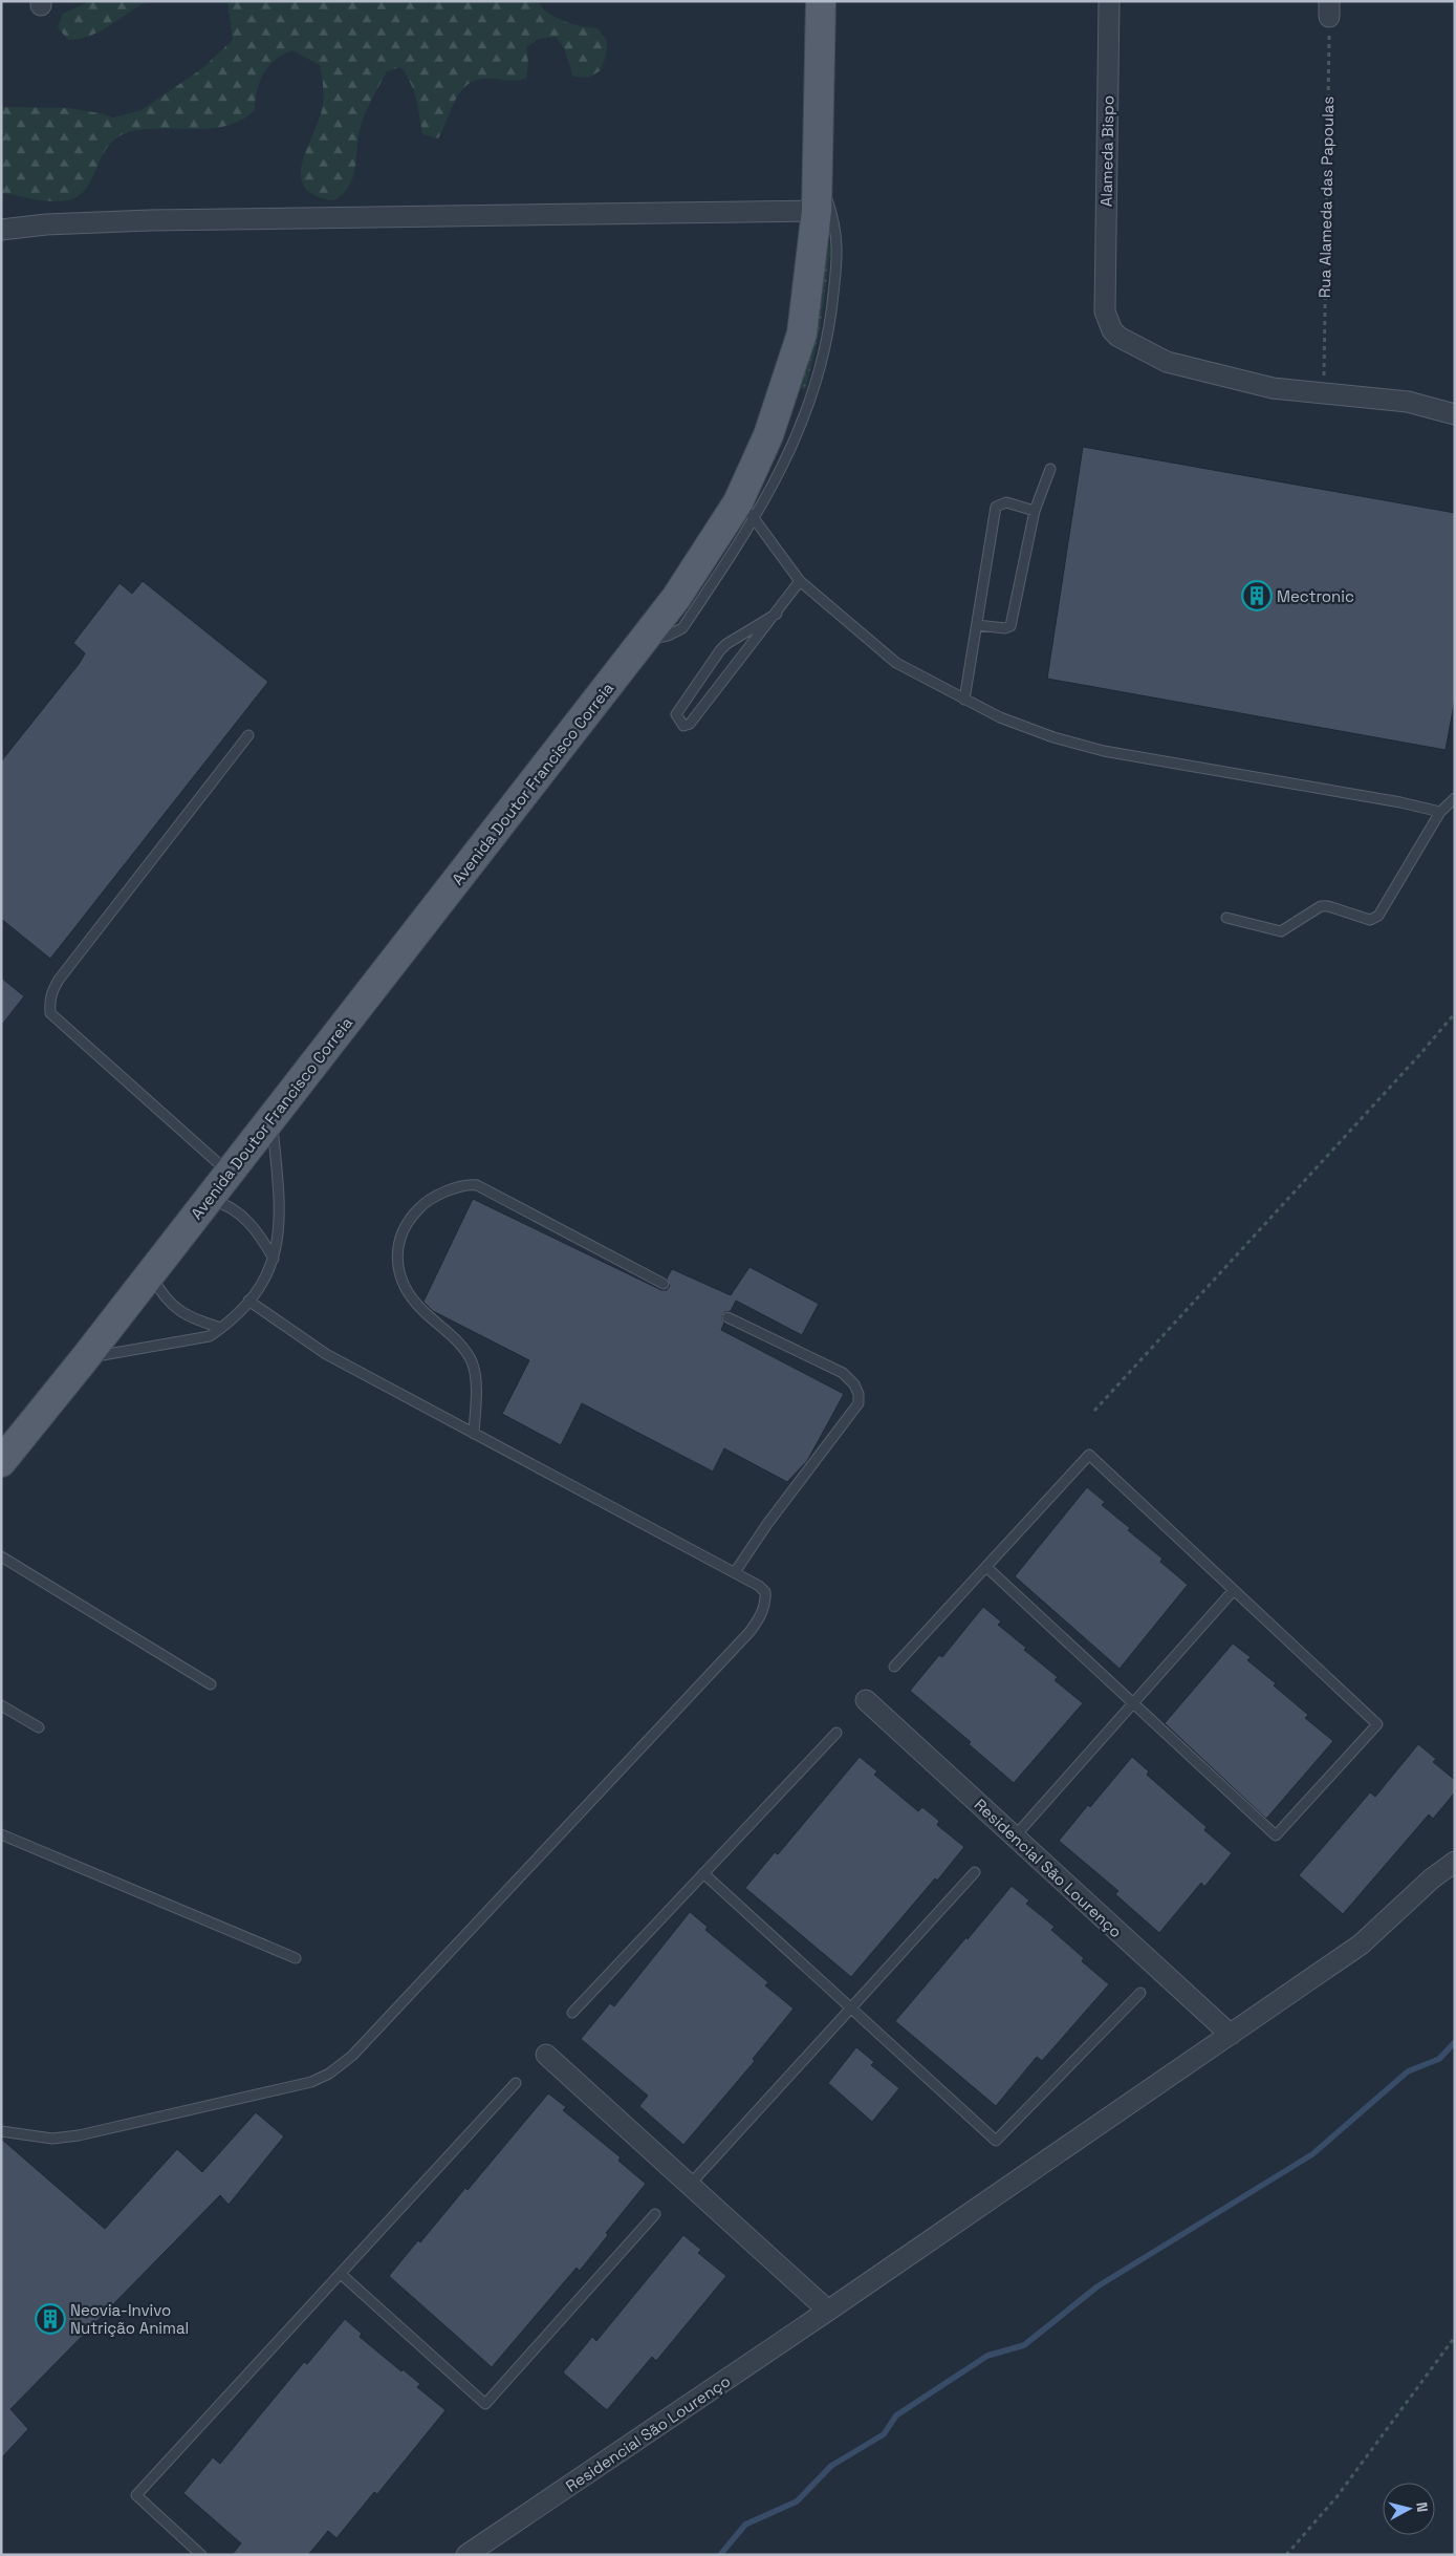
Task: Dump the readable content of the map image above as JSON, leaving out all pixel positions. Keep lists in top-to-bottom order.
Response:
{
  "streets": {
    "main road": ["Avenida Doutor Francisco Correia"],
    "street": ["Alameda Bispo", "Residencial São Lourenço"],
    "path": ["Rua Alameda das Papoulas"]
  },
  "crossings": [
    ["Alameda Bispo", "Rua Alameda das Papoulas"]
  ],
  "places": {
    "building": ["Mectronic", "Neovia-Invivo Nutrição Animal"]
  },
  "north": "right"
}
